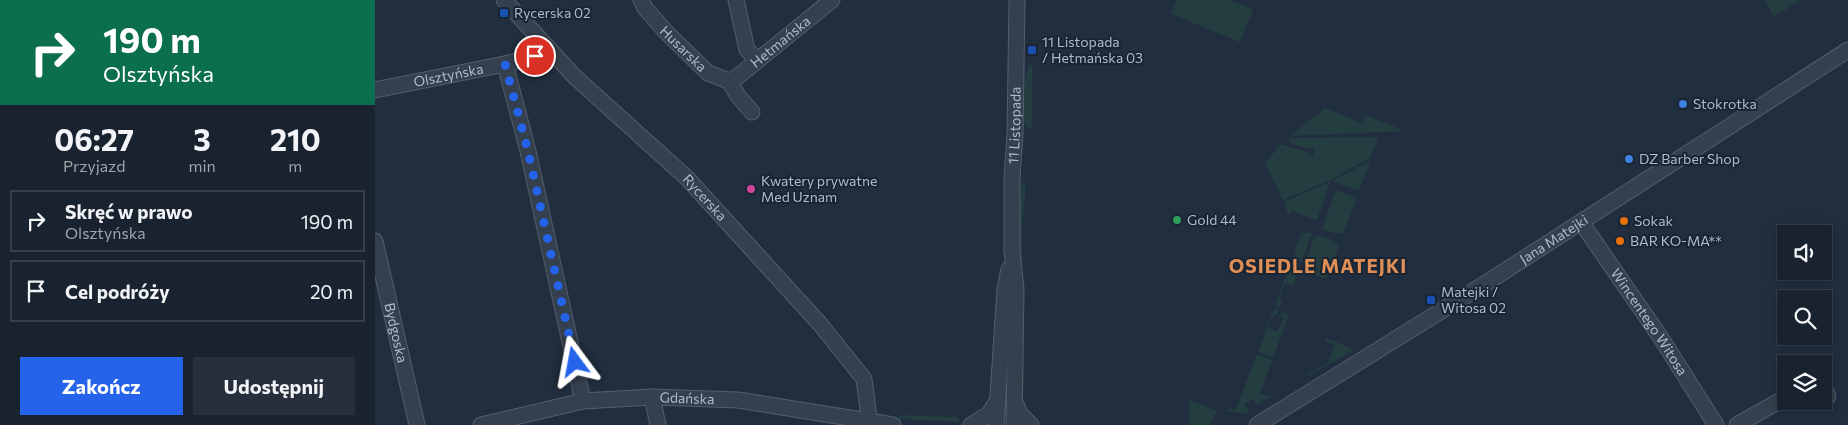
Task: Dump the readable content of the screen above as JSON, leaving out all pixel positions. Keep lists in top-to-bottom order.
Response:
{
  "streets": {
    "street": [
      "Hetmańska",
      "Husarska",
      "Olsztyńska",
      "11 Listopada",
      "Rycerska",
      "Jana Matejki",
      "Wincentego Witosa",
      "Bydgoska",
      "Gdańska"
    ]
  },
  "crossings": [
    ["Hetmańska", "Husarska"],
    ["Olsztyńska", "Rycerska"],
    ["Rycerska", "Gdańska"],
    ["Jana Matejki", "Wincentego Witosa"]
  ],
  "districts": ["OSIEDLE MATEJKI"],
  "places": {
    "transit": ["Rycerska 02", "11 Listopada / Hetmańska 03", "Matejki / Witosa 02"],
    "other": [
      "Stokrotka",
      "DZ Barber Shop",
      "Kwatery prywatne Med Uznam",
      "Gold 44",
      "Sokak",
      "BAR KO-MA**"
    ]
  },
  "page": {
    "turn": ["190 m", "Olsztyńska"],
    "eta": [
      "06:27",
      "Przyjazd",
      "3",
      "min",
      "210",
      "m"
    ],
    "list": [
      {
        "name": "Skręć w prawo",
        "note": "Olsztyńska",
        "value": "190 m"
      },
      {
        "name": "Cel podróży",
        "value": "20 m"
      }
    ],
    "buttons": ["Zakończ", "Udostępnij"]
  }
}
